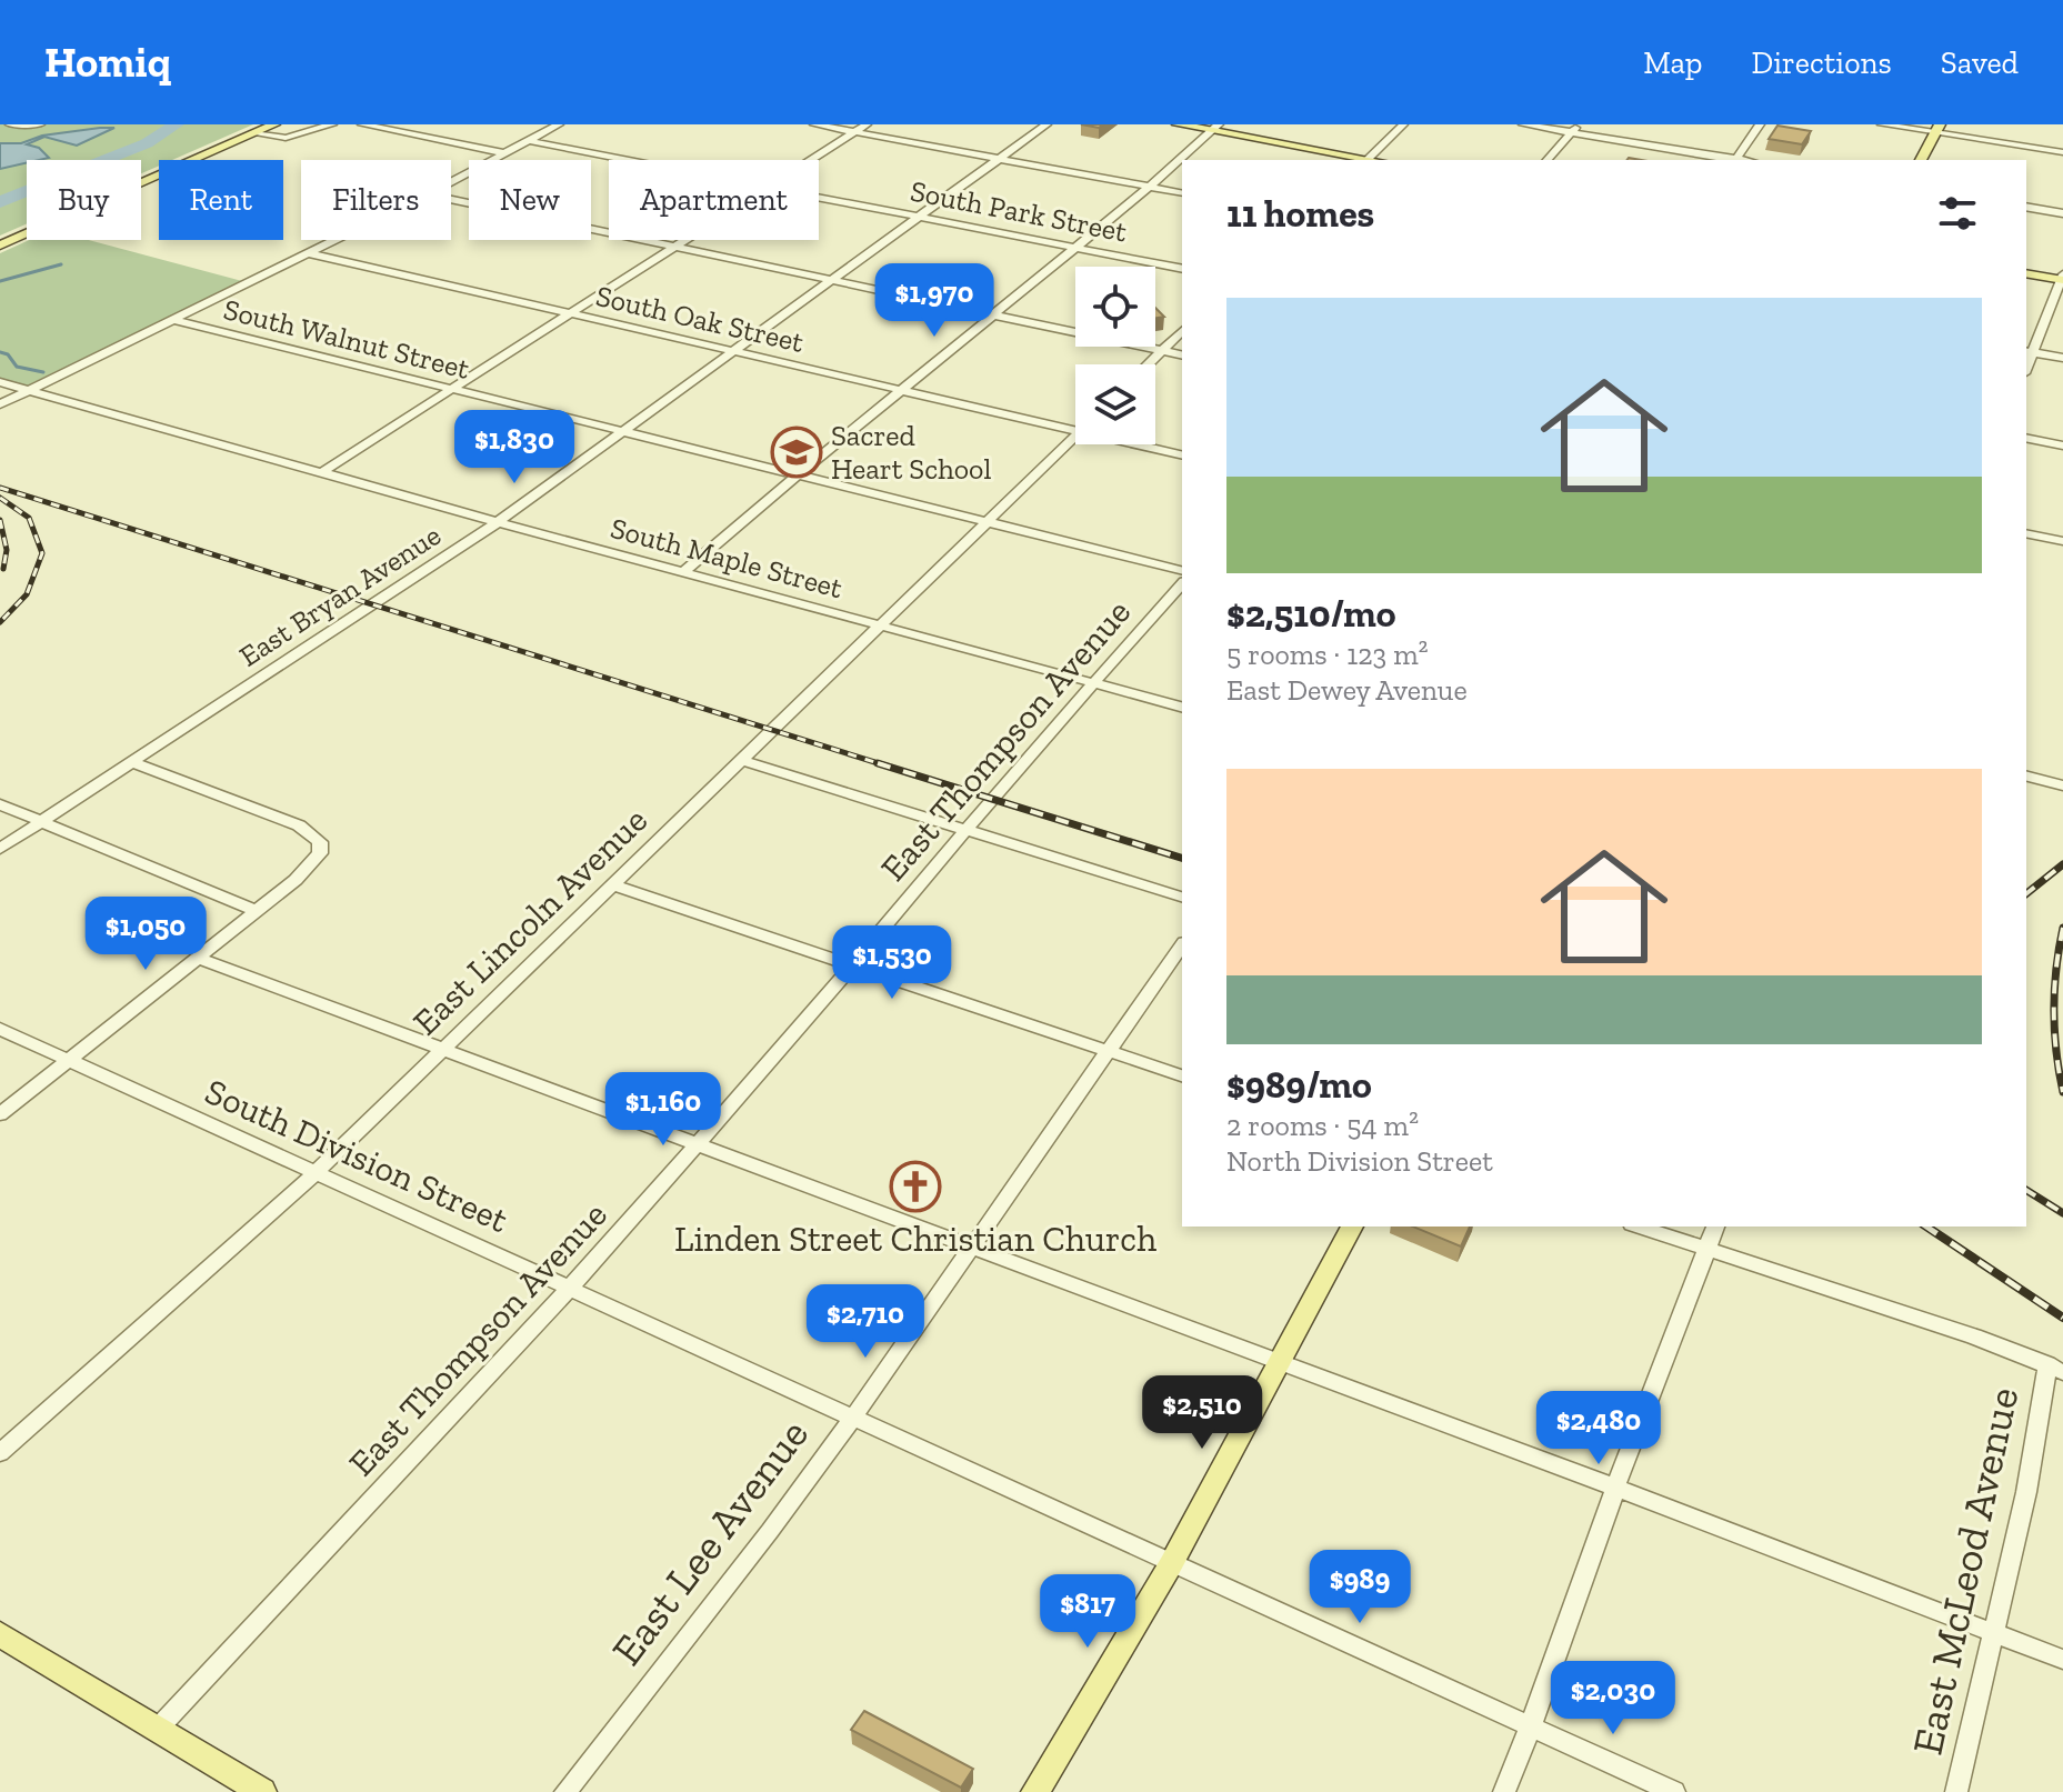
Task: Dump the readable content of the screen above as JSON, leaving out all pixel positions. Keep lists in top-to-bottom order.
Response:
{
  "streets": {
    "street": [
      "South Park Street",
      "South Oak Street",
      "South Walnut Street",
      "South Maple Street",
      "East Bryan Avenue",
      "East Thompson Avenue",
      "East Lincoln Avenue",
      "South Division Street",
      "East Lee Avenue",
      "East McLeod Avenue"
    ]
  },
  "crossings": [
    ["South Park Street", "East Bryan Avenue"],
    ["South Oak Street", "East Bryan Avenue"],
    ["South Walnut Street", "East Bryan Avenue"],
    ["South Walnut Street", "East Lincoln Avenue"],
    ["South Maple Street", "East Bryan Avenue"],
    ["South Maple Street", "East Thompson Avenue"],
    ["South Maple Street", "East Lincoln Avenue"],
    ["East Thompson Avenue", "South Division Street"],
    ["East Lincoln Avenue", "South Division Street"],
    ["South Division Street", "East Lee Avenue"]
  ],
  "places": {
    "school or university": ["Sacred Heart School"],
    "church": ["Linden Street Christian Church"]
  },
  "page": {
    "header": "Homiq",
    "nav": ["Map", "Directions", "Saved"],
    "chip": [
      "Buy",
      "Rent",
      "Filters",
      "New",
      "Apartment"
    ],
    "heading": "11 homes",
    "price": [
      "$1,970",
      "$1,830",
      "$1,050",
      "$1,530",
      "$1,160",
      "$2,710",
      "$2,510",
      "$2,480",
      "$989",
      "$817",
      "$2,030"
    ],
    "list": [
      {
        "name": "$2,510/mo",
        "note": "5 rooms · 123 m² · East Dewey Avenue"
      },
      {
        "name": "$989/mo",
        "note": "2 rooms · 54 m² · North Division Street"
      }
    ]
  }
}
